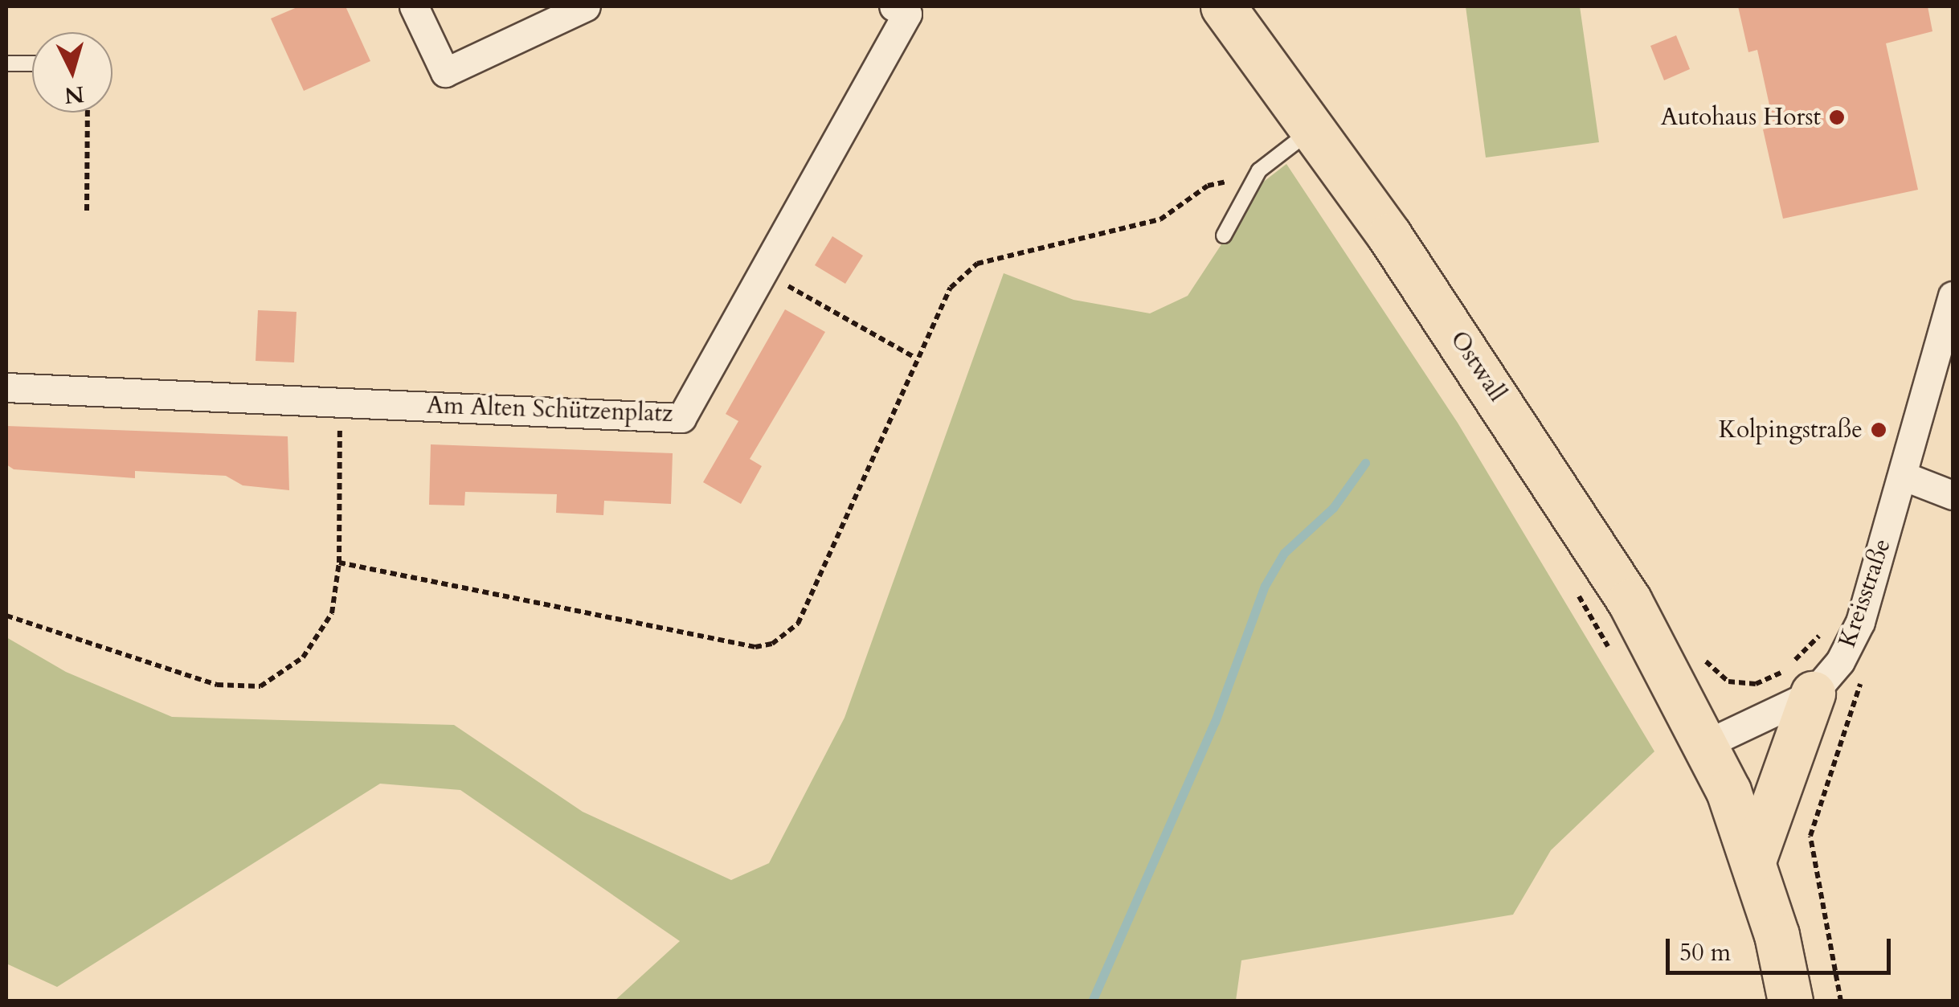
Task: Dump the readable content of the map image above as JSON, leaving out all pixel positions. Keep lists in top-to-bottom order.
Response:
{
  "streets": {
    "main road": ["Ostwall"],
    "street": ["Am Alten Schützenplatz", "Kreisstraße"]
  },
  "crossings": [
    ["Ostwall", "Kreisstraße"]
  ],
  "places": ["Autohaus Horst", "Kolpingstraße"],
  "scale_bar": "50 m",
  "north": "bottom"
}
